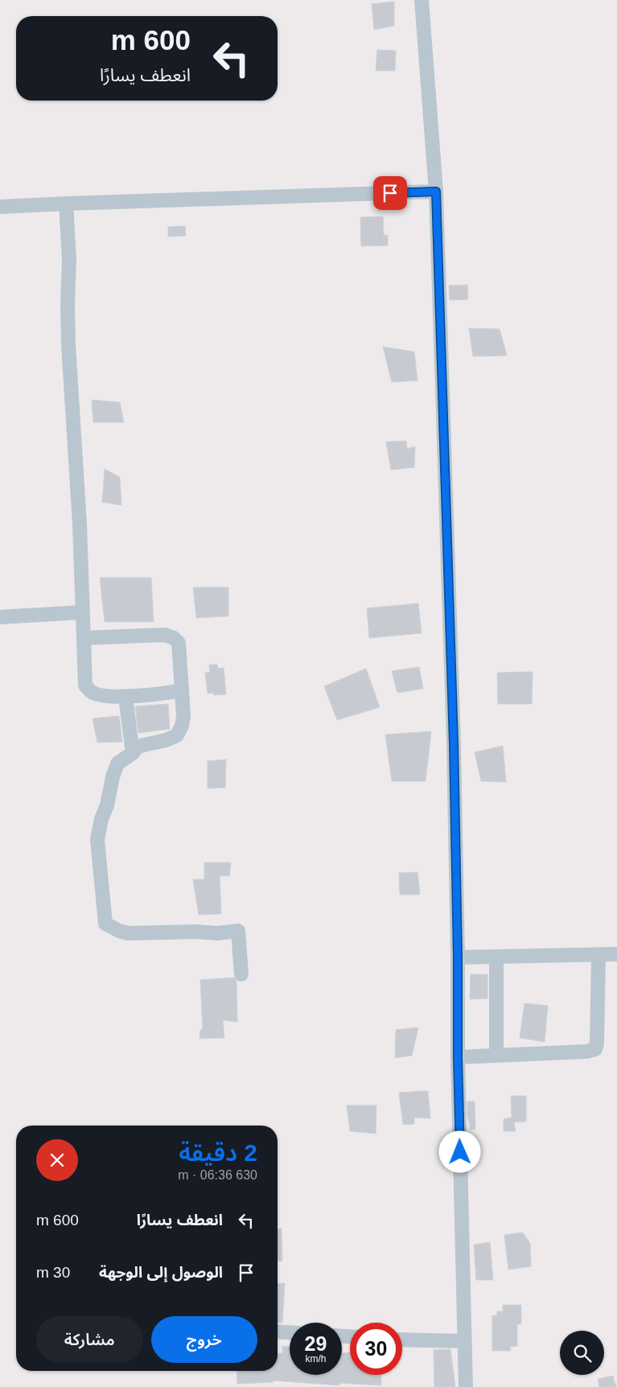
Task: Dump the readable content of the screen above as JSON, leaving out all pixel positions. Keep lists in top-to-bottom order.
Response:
{
  "page": {
    "turn": ["600 m", "انعطف يسارًا"],
    "heading": ["2 دقيقة", "630 m · 06:36"],
    "list": [
      {
        "name": "انعطف يسارًا",
        "value": "600 m"
      },
      {
        "name": "الوصول إلى الوجهة",
        "value": "30 m"
      }
    ],
    "buttons": ["خروج", "مشاركة"],
    "speed": "29 km/h",
    "limit": "30"
  }
}
